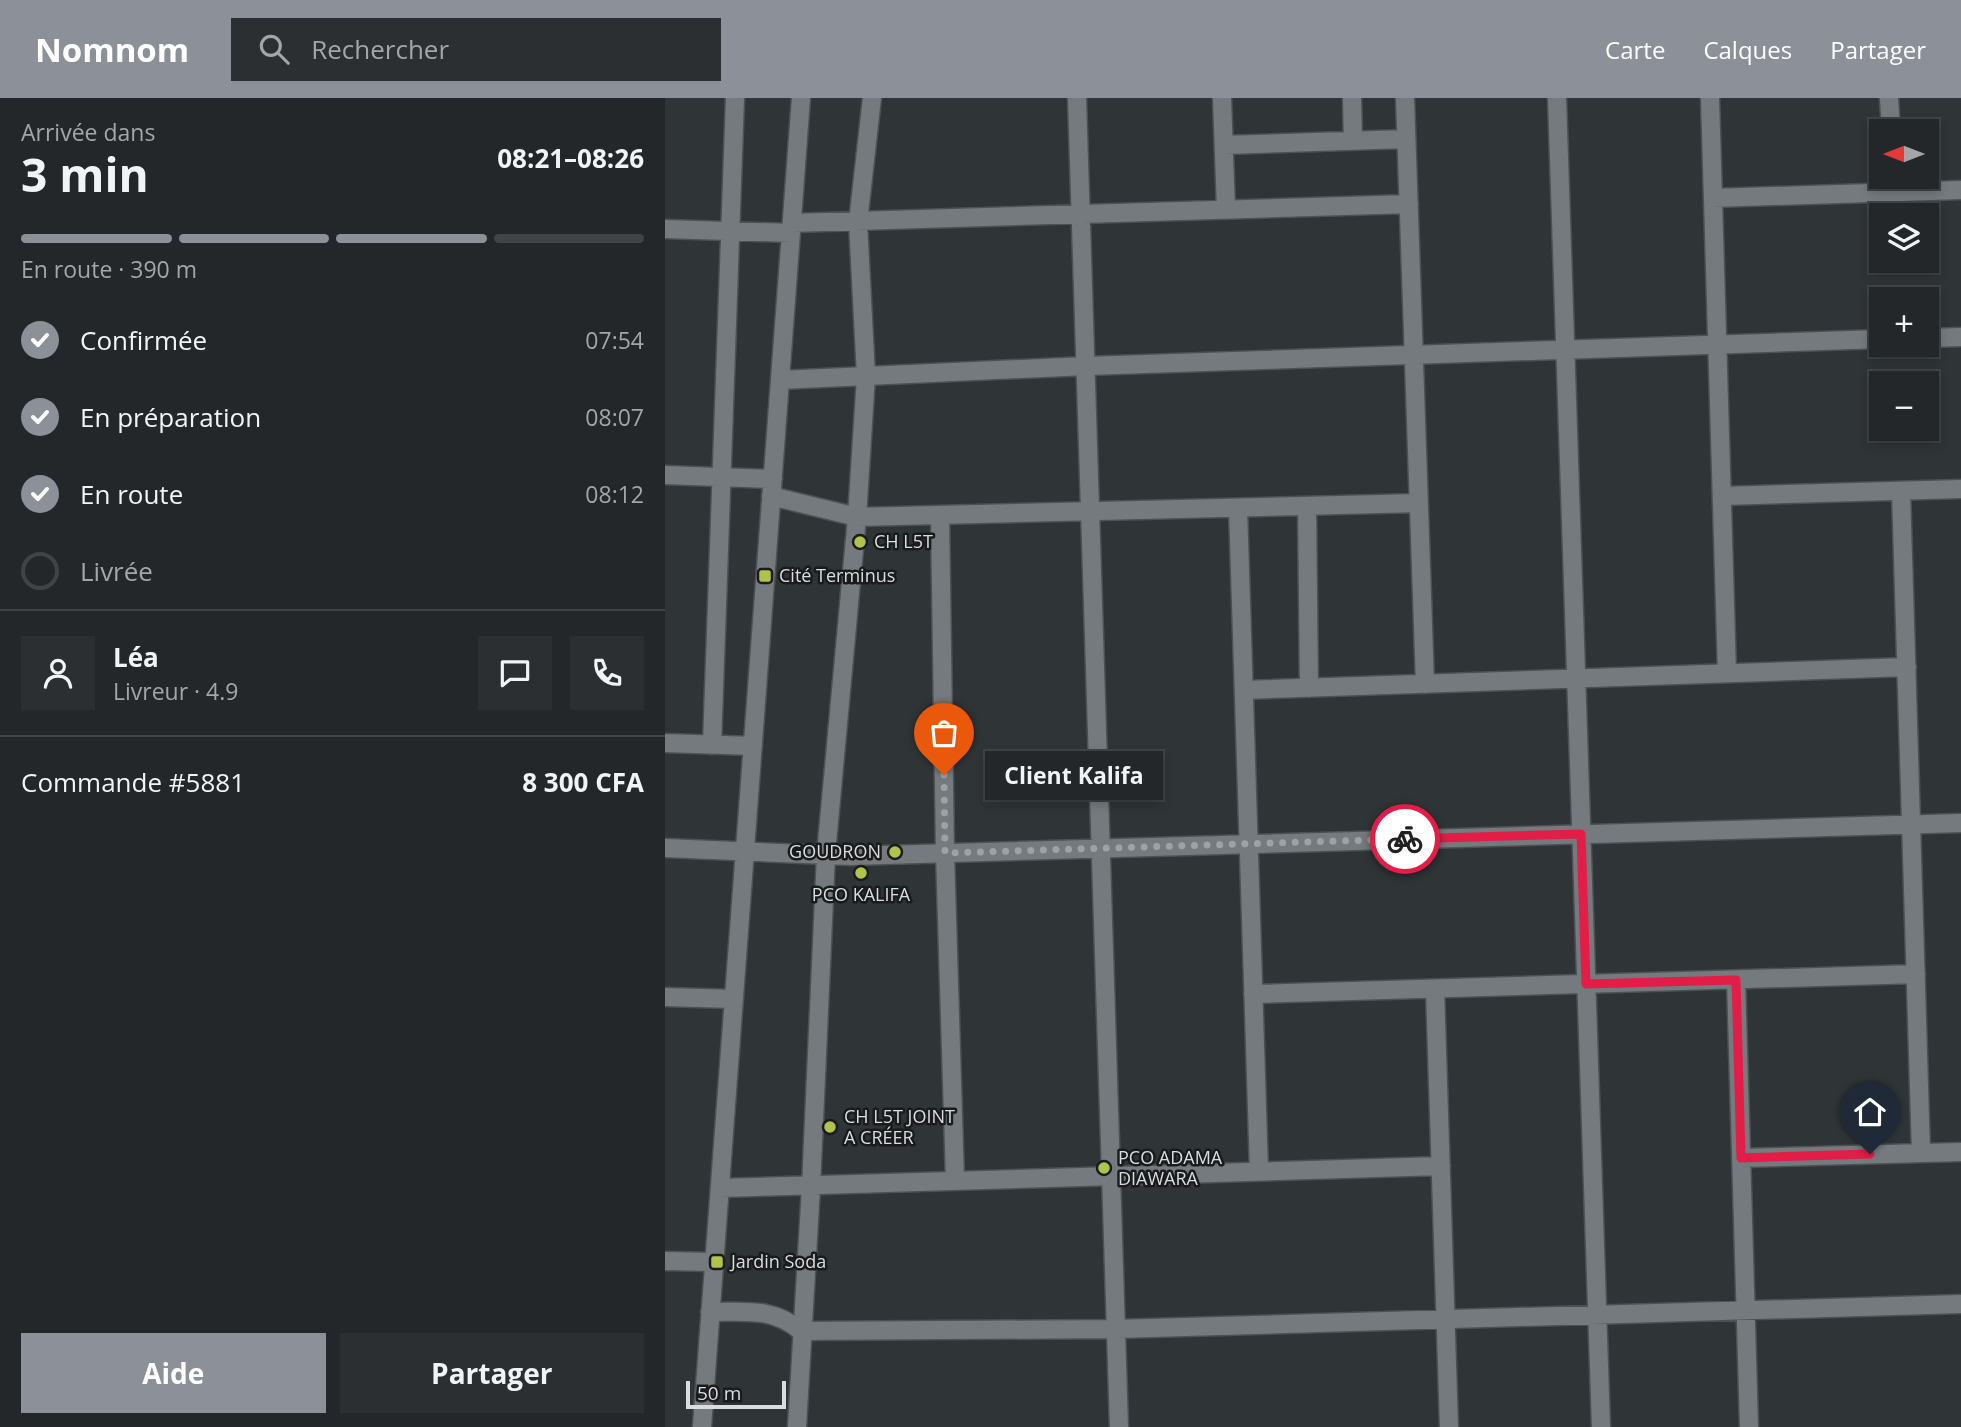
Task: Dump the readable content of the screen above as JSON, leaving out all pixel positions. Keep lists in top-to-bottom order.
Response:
{
  "places": {
    "other": [
      "CH L5T",
      "Client Kalifa",
      "GOUDRON",
      "PCO KALIFA",
      "CH L5T JOINT A CRÉER",
      "PCO ADAMA DIAWARA"
    ],
    "transit": ["Cité Terminus", "Jardin Soda"]
  },
  "scale_bar": "50 m",
  "north": "left",
  "page": {
    "header": "Nomnom",
    "search": "Rechercher",
    "nav": ["Carte", "Calques", "Partager"],
    "heading": ["3 min", "Arrivée dans", "08:21–08:26"],
    "panel": [
      "Léa",
      "Livreur · 4.9",
      "Commande #5881",
      "8 300 CFA"
    ],
    "map_buttons": ["+", "−"],
    "bar": "En route · 390 m",
    "list": [
      ["Confirmée", "07:54"],
      ["En préparation", "08:07"],
      ["En route", "08:12"],
      "Livrée"
    ],
    "bubble": "Client Kalifa",
    "buttons": ["Aide", "Partager"],
    "scale": "50 m"
  }
}
